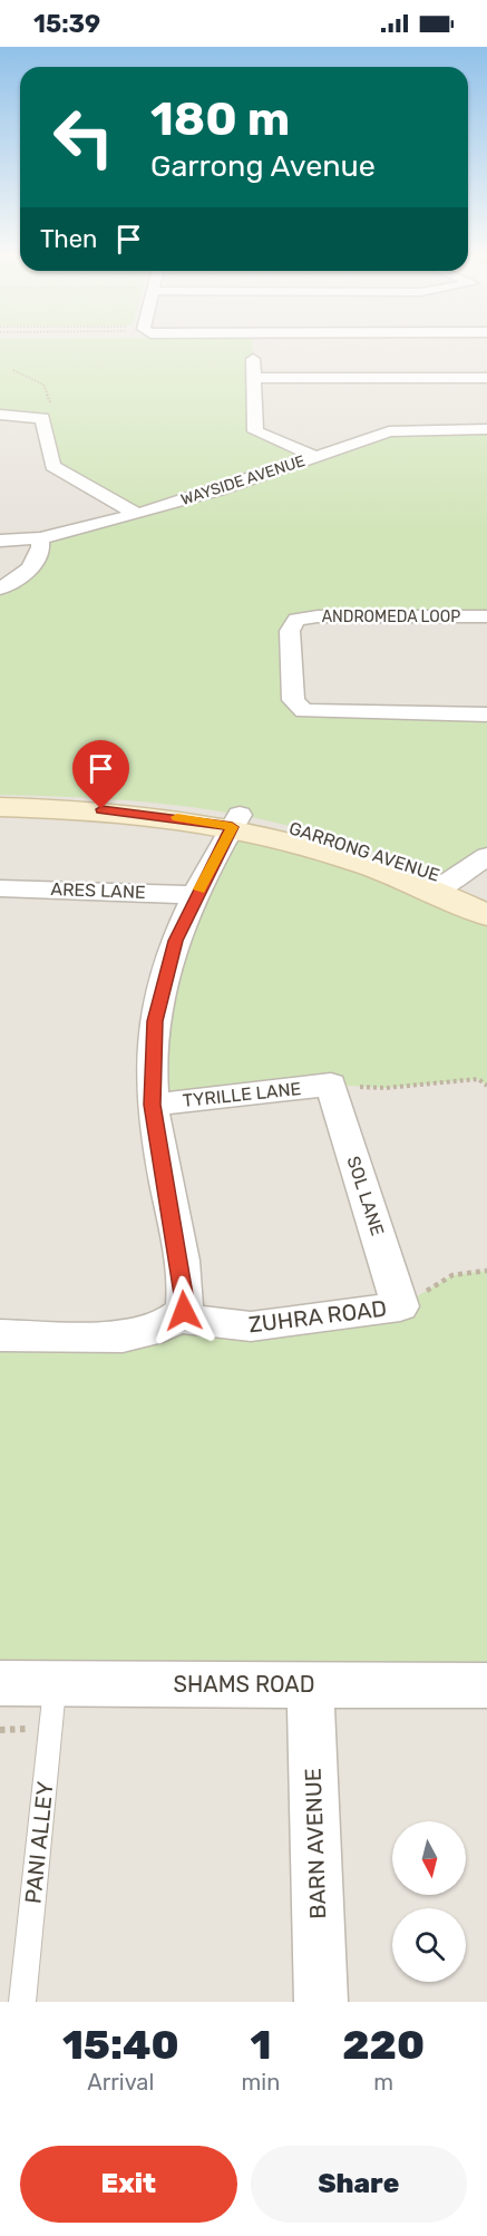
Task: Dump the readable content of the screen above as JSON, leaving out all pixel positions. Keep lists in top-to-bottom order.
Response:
{
  "streets": {
    "street": [
      "WAYSIDE AVENUE",
      "ANDROMEDA LOOP",
      "GARRONG AVENUE",
      "ARES LANE",
      "TYRILLE LANE",
      "SOL LANE",
      "ZUHRA ROAD",
      "SHAMS ROAD",
      "BARN AVENUE"
    ],
    "lane": ["PANI ALLEY"]
  },
  "crossings": [
    ["TYRILLE LANE", "SOL LANE"],
    ["SOL LANE", "ZUHRA ROAD"],
    ["SHAMS ROAD", "PANI ALLEY"],
    ["SHAMS ROAD", "BARN AVENUE"]
  ],
  "north": "bottom",
  "page": {
    "status": "15:39",
    "turn": ["180 m", "Garrong Avenue"],
    "then": "Then",
    "eta": [
      "15:40",
      "Arrival",
      "1",
      "min",
      "220",
      "m"
    ],
    "buttons": ["Exit", "Share"]
  }
}
